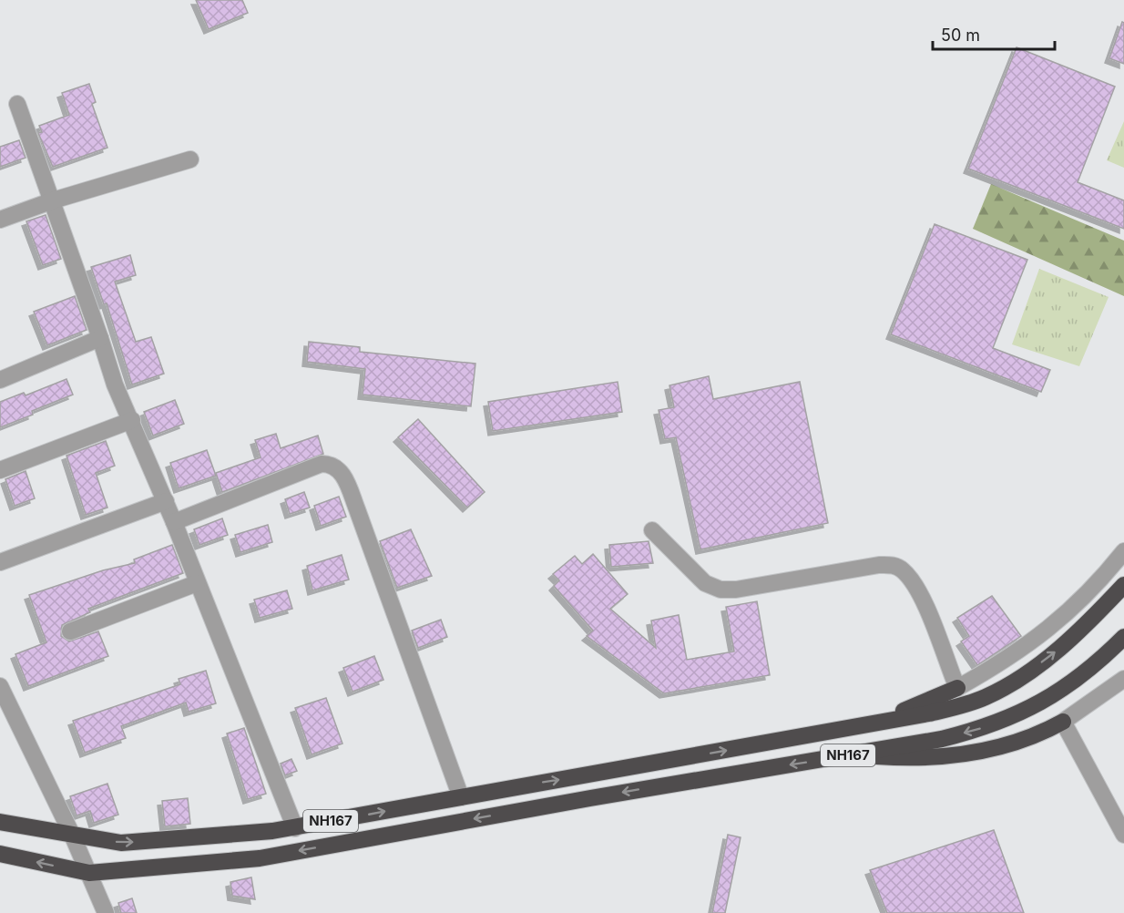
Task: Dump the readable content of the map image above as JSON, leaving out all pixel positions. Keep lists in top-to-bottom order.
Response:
{
  "streets": {
    "highway": ["NH167"]
  },
  "scale_bar": "50 m"
}
